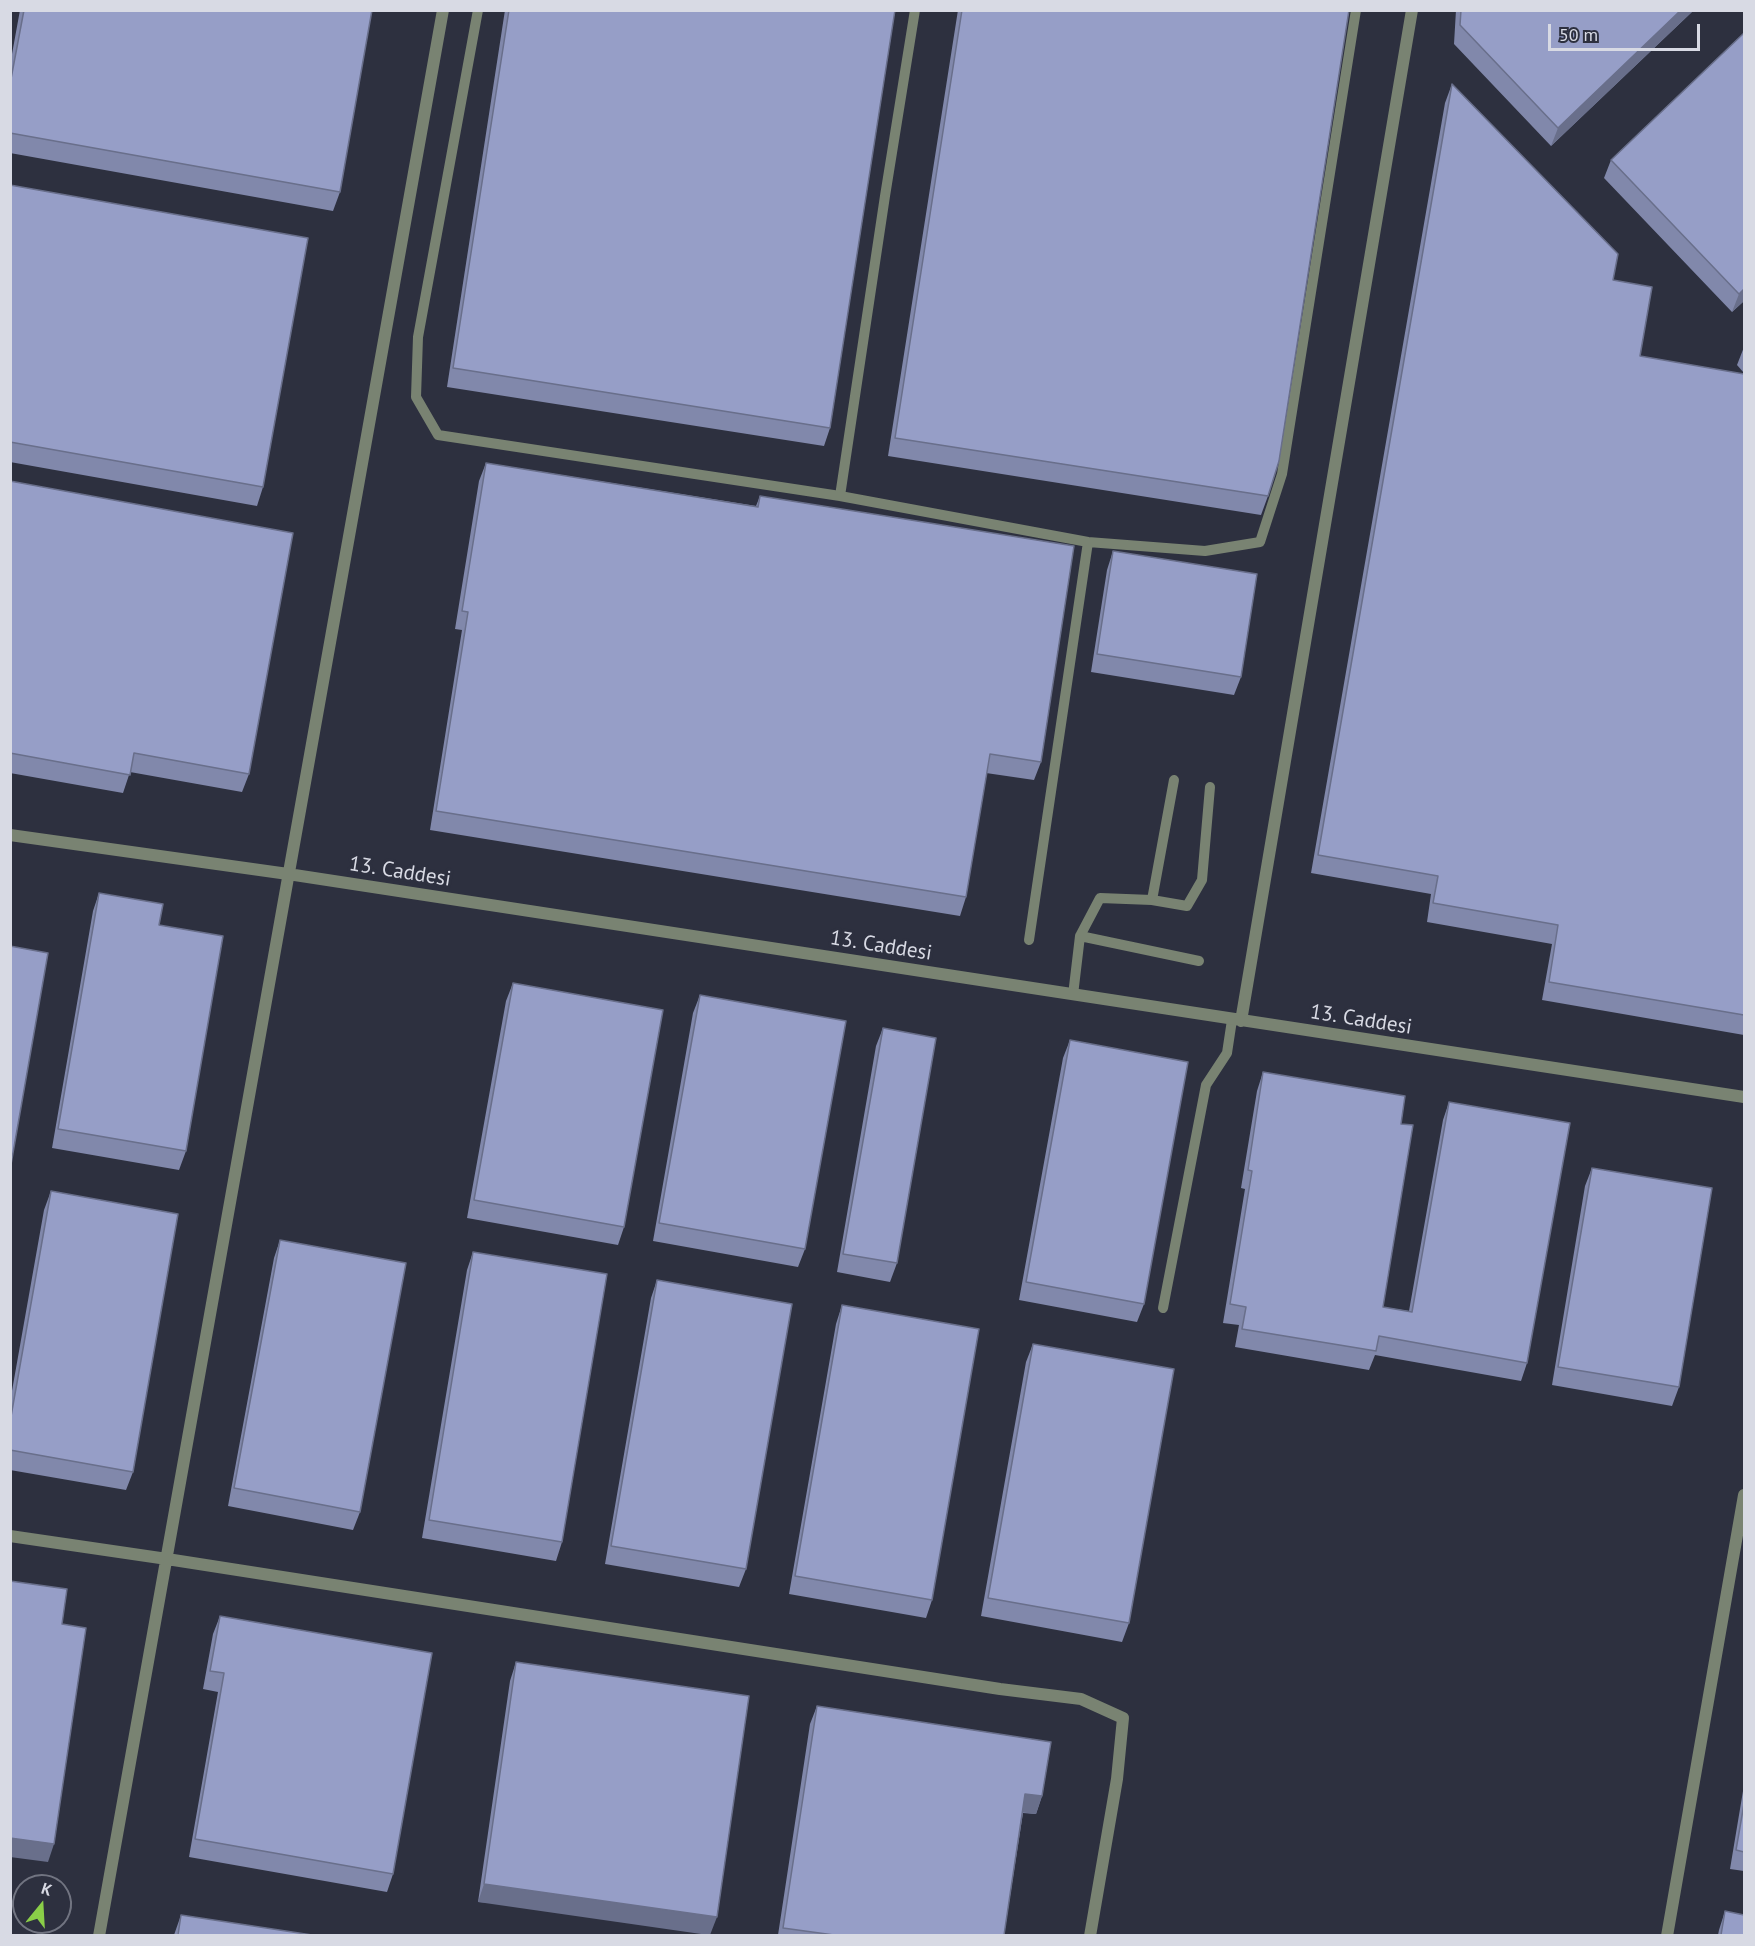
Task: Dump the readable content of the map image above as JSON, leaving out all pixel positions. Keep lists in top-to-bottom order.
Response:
{
  "streets": {
    "street": ["13. Caddesi"]
  },
  "scale_bar": "50 m",
  "north": "top"
}
